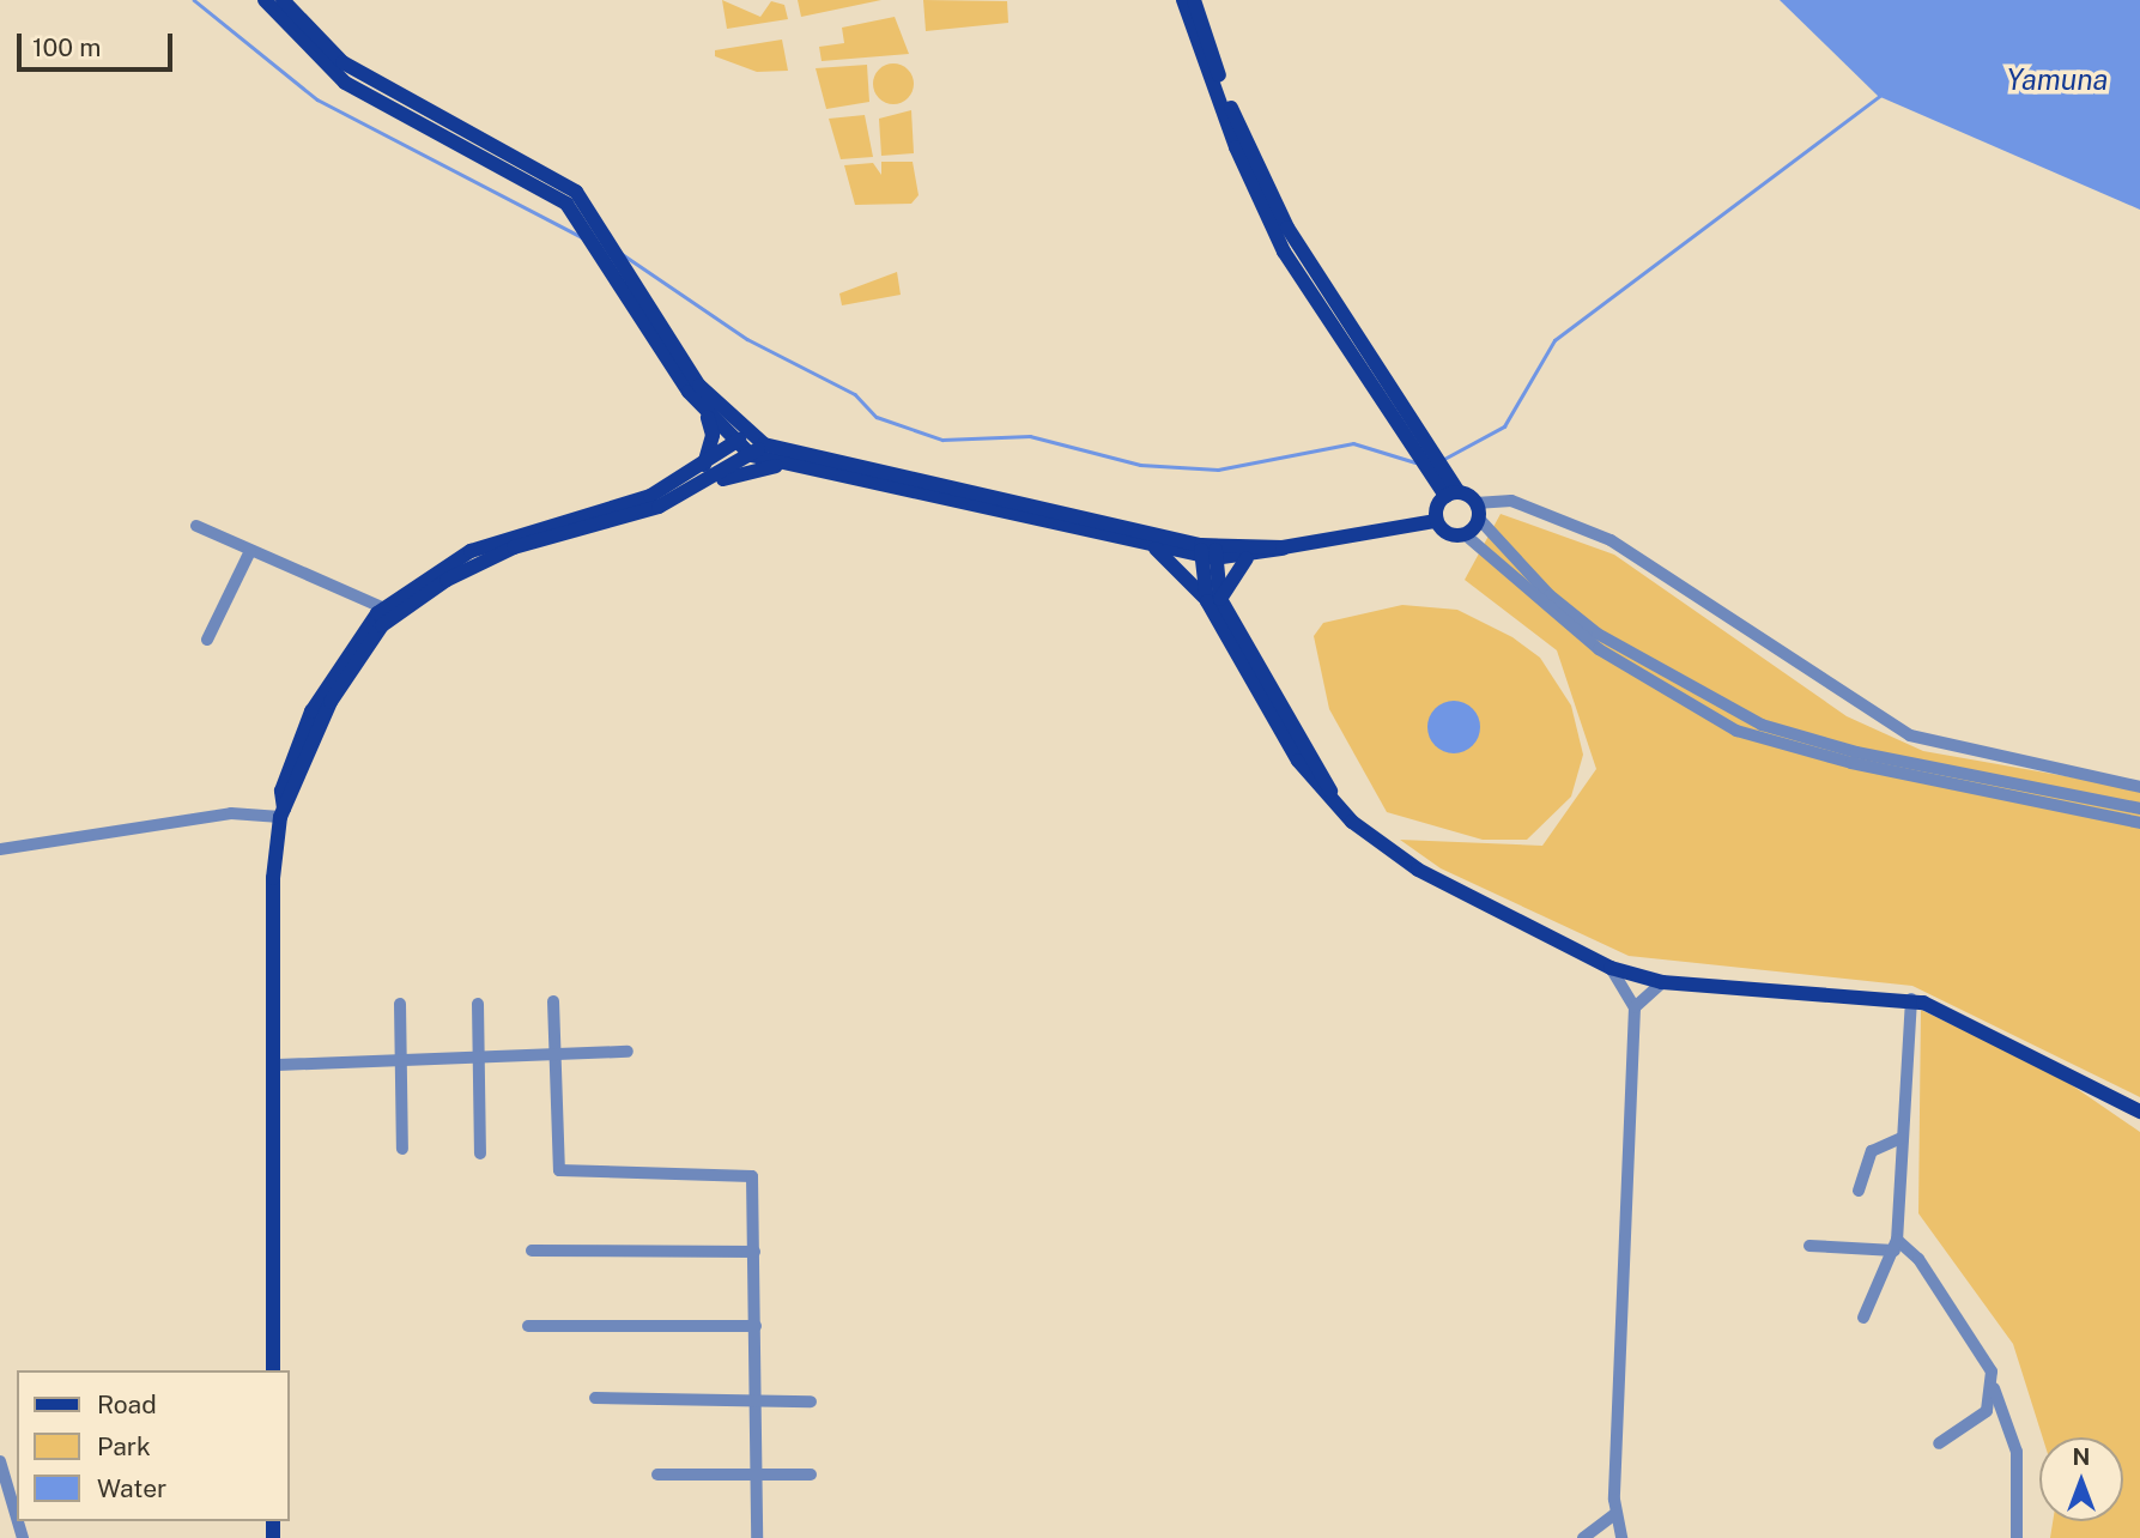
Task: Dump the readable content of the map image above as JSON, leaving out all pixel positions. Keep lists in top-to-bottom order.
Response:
{
  "water": ["Yamuna"],
  "legend": ["Road", "Park", "Water"],
  "scale_bar": "100 m",
  "north": "top"
}
